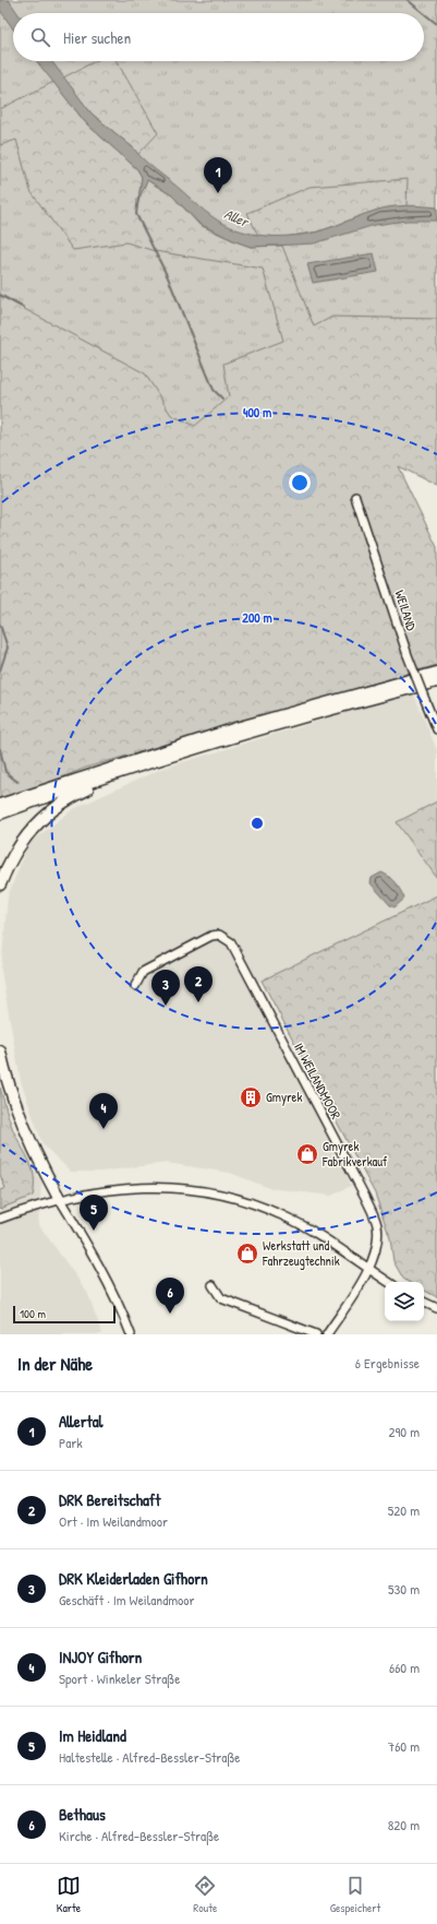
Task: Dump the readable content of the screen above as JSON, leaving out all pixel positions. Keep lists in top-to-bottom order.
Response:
{
  "streets": {
    "street": ["WEILAND", "IM WEILANDMOOR"]
  },
  "water": ["Aller"],
  "places": {
    "building": ["Gmyrek"],
    "shop": ["Gmyrek Fabrikverkauf", "Werkstatt und Fahrzeugtechnik"]
  },
  "scale_bar": "100 m",
  "page": {
    "search": "Hier suchen",
    "pins": [
      "1",
      "2",
      "3",
      "4",
      "5",
      "6"
    ],
    "scale": "100 m",
    "heading": ["In der Nähe", "6 Ergebnisse"],
    "list": [
      {
        "mark": "1",
        "name": "Allertal",
        "note": "Park",
        "value": "290 m"
      },
      {
        "mark": "2",
        "name": "DRK Bereitschaft",
        "note": "Ort · Im Weilandmoor",
        "value": "520 m"
      },
      {
        "mark": "3",
        "name": "DRK Kleiderladen Gifhorn",
        "note": "Geschäft · Im Weilandmoor",
        "value": "530 m"
      },
      {
        "mark": "4",
        "name": "INJOY Gifhorn",
        "note": "Sport · Winkeler Straße",
        "value": "660 m"
      },
      {
        "mark": "5",
        "name": "Im Heidland",
        "note": "Haltestelle · Alfred-Bessler-Straße",
        "value": "760 m"
      },
      {
        "mark": "6",
        "name": "Bethaus",
        "note": "Kirche · Alfred-Bessler-Straße",
        "value": "820 m"
      }
    ],
    "nav": ["Karte", "Route", "Gespeichert"]
  },
  "rings": ["400 m", "200 m"]
}
